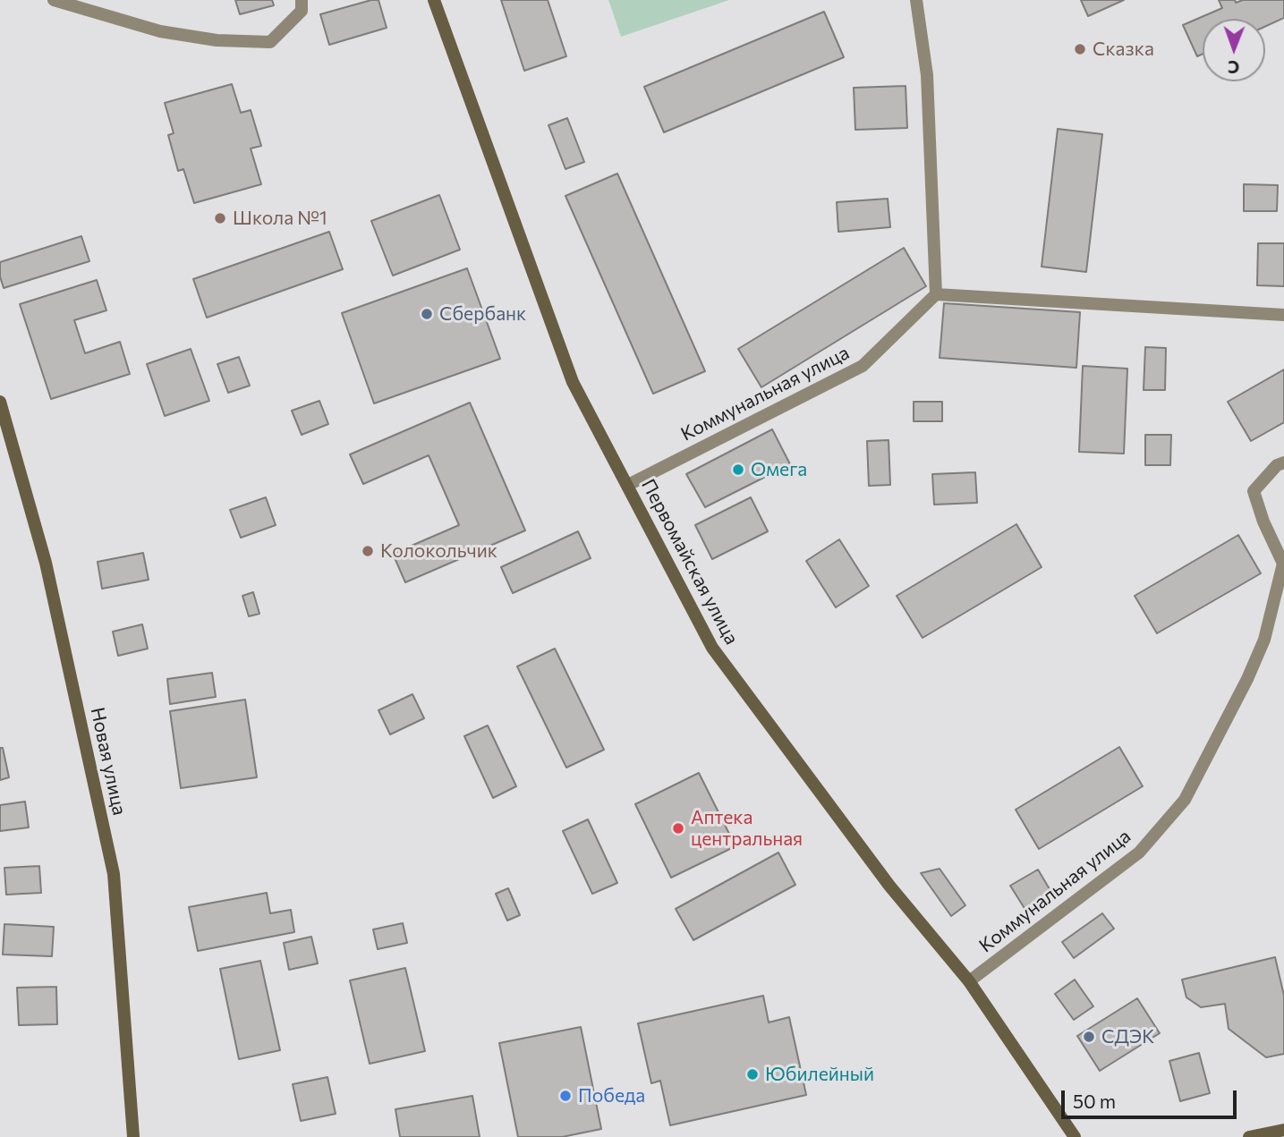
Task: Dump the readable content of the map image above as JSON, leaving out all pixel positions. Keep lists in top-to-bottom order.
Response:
{
  "streets": {
    "street": ["Коммунальная улица", "Первомайская улица", "Новая улица"]
  },
  "crossings": [
    ["Коммунальная улица", "Первомайская улица"]
  ],
  "places": [
    "Сказка",
    "Школа №1",
    "Сбербанк",
    "Омега",
    "Колокольчик",
    "Аптека центральная",
    "СДЭК",
    "Юбилейный",
    "Победа"
  ],
  "scale_bar": "50 m",
  "north": "bottom"
}
